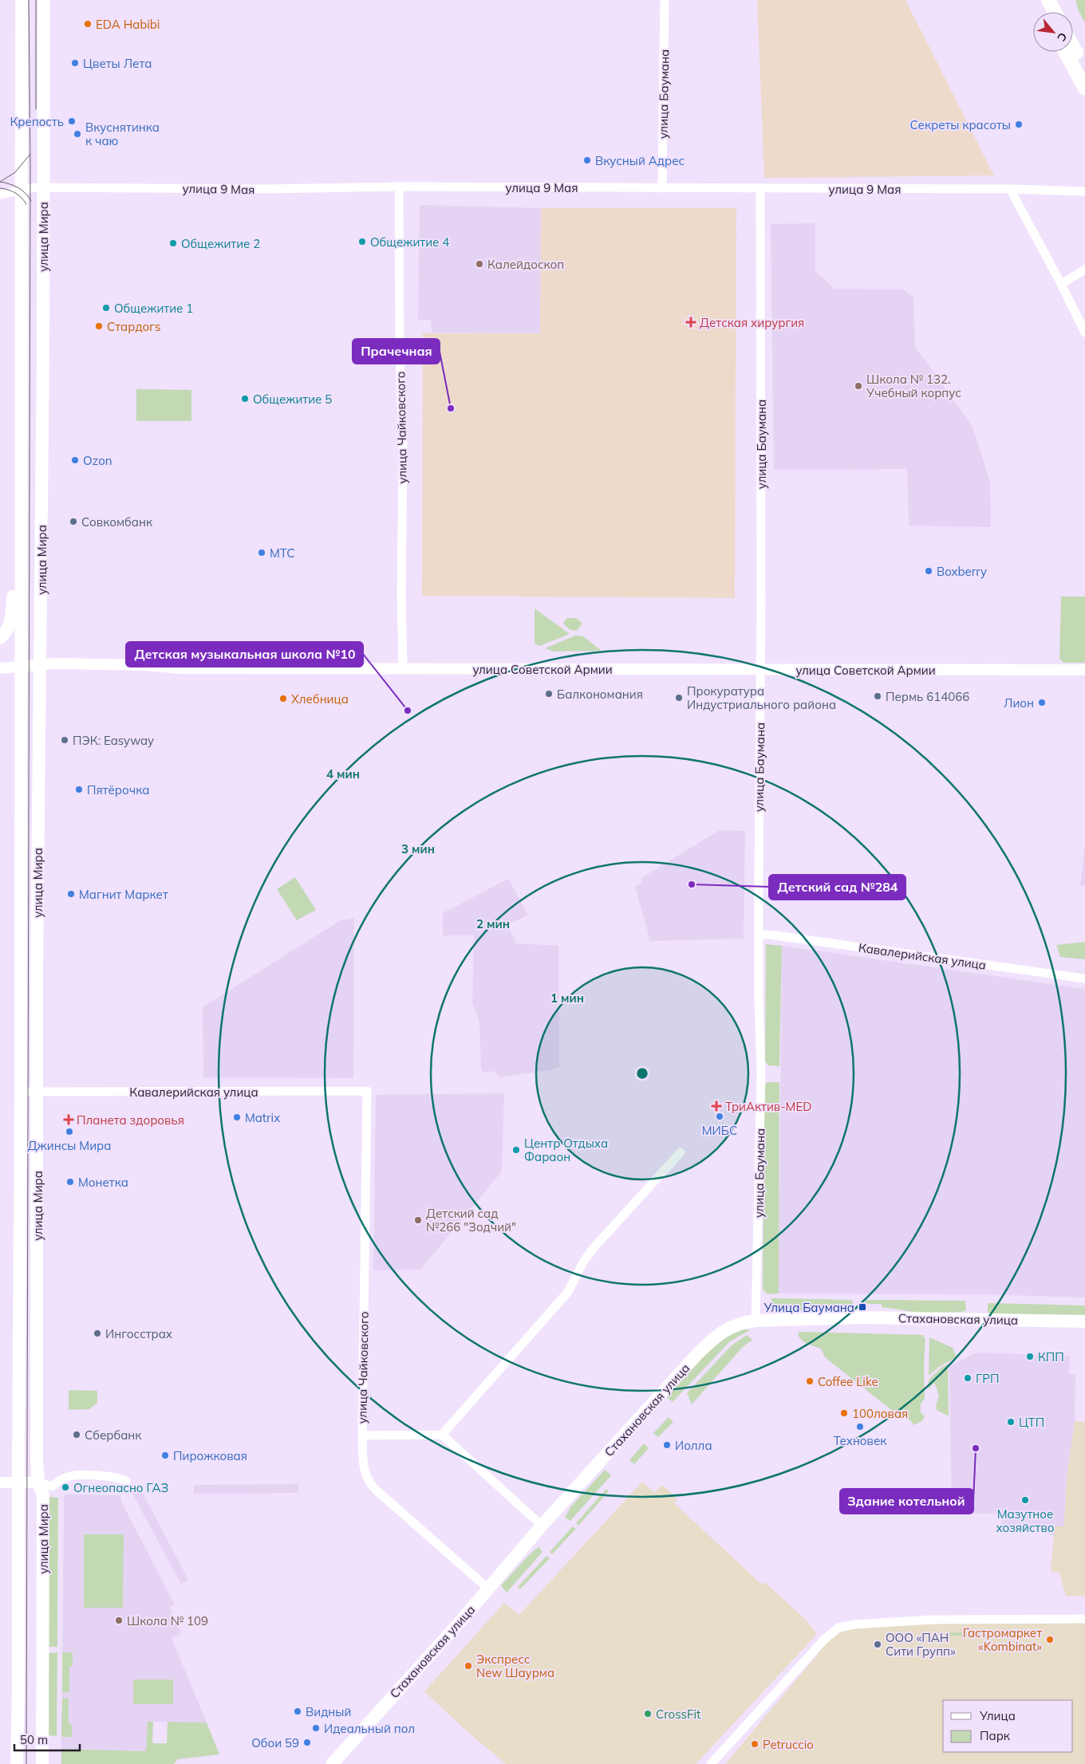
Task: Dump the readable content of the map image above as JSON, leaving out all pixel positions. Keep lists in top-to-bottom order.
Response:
{
  "streets": {
    "main road": ["улица Мира", "Стахановская улица"],
    "street": [
      "улица Баумана",
      "улица 9 Мая",
      "улица Чайковского",
      "улица Советской Армии",
      "Кавалерийская улица"
    ]
  },
  "crossings": [
    ["улица Баумана", "улица 9 Мая"],
    ["улица Баумана", "улица Советской Армии"],
    ["улица Баумана", "Кавалерийская улица"],
    ["улица Баумана", "Стахановская улица"],
    ["улица 9 Мая", "улица Мира"],
    ["улица 9 Мая", "улица Чайковского"],
    ["улица Мира", "улица Советской Армии"],
    ["улица Мира", "Кавалерийская улица"],
    ["улица Чайковского", "улица Советской Армии"],
    ["улица Чайковского", "Кавалерийская улица"],
    ["улица Чайковского", "Стахановская улица"]
  ],
  "places": {
    "other": [
      "EDA Habibi",
      "Цветы Лета",
      "Крепость",
      "Секреты красоты",
      "Вкуснятинка к чаю",
      "Вкусный Адрес",
      "Общежитие 4",
      "Общежитие 2",
      "Калейдоскоп",
      "Общежитие 1",
      "Стардогs",
      "Школа № 132. Учебный корпус",
      "Общежитие 5",
      "Прачечная",
      "Ozon",
      "Совкомбанк",
      "МТС",
      "Boxberry",
      "Балкономания",
      "Пермь 614066",
      "Прокуратура Индустриального района",
      "Хлебница",
      "Лион",
      "Детская музыкальная школа №10",
      "ПЭК: Easyway",
      "Пятёрочка",
      "Детский сад №284",
      "Магнит Маркет",
      "МИБС",
      "Matrix",
      "Джинсы Мира",
      "Центр Отдыха Фараон",
      "Монетка",
      "Детский сад №266 \"Зодчий\"",
      "Ингосстрах",
      "КПП",
      "ГРП",
      "Coffee Like",
      "100ловая",
      "ЦТП",
      "Техновек",
      "Сбербанк",
      "Иолла",
      "Здание котельной",
      "Пирожковая",
      "Огнеопасно ГАЗ",
      "Мазутное хозяйство",
      "Школа № 109",
      "Гастромаркет «Kombinat»",
      "ООО «ПАН Сити Групп»",
      "Экспресс New Шаурма",
      "Видный",
      "CrossFit",
      "Идеальный пол",
      "Обои 59",
      "Petruccio"
    ],
    "health": ["Детская хирургия", "ТриАктив-MED", "Планета здоровья"],
    "transit": ["Улица Баумана"]
  },
  "legend": ["Улица", "Парк"],
  "scale_bar": "50 m",
  "north": "bottom right",
  "rings": [
    "4 мин",
    "3 мин",
    "2 мин",
    "1 мин"
  ]
}
